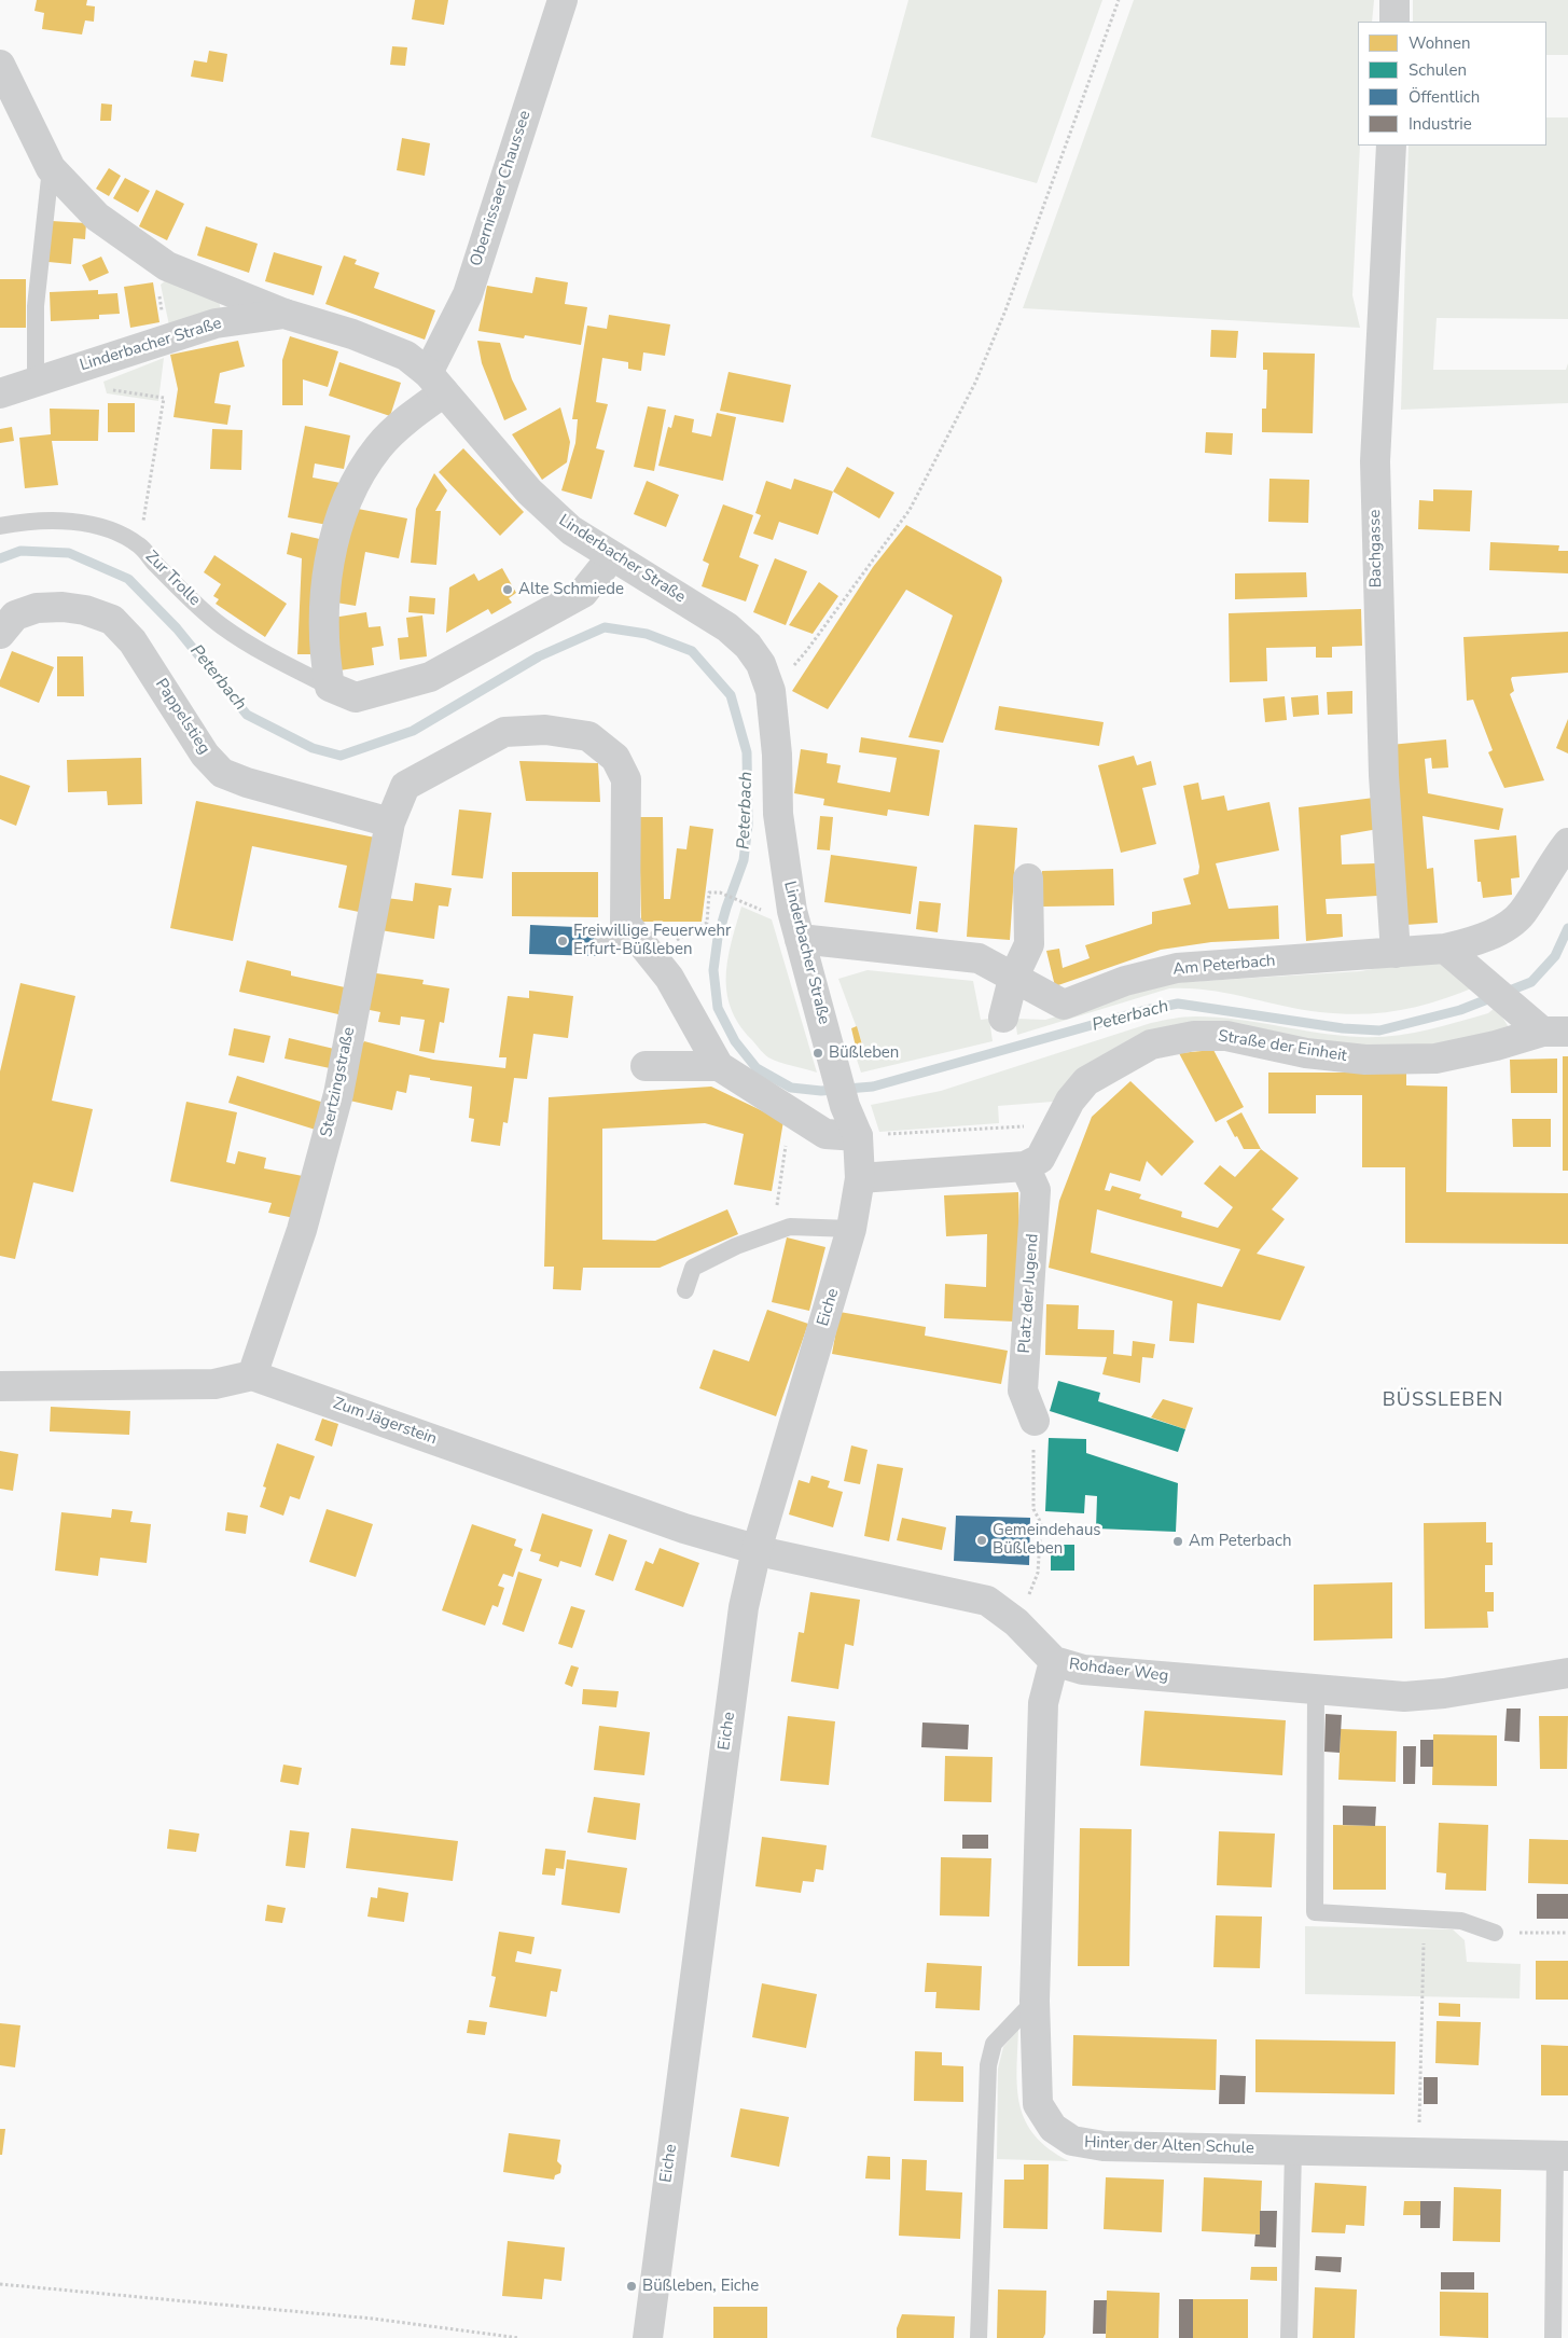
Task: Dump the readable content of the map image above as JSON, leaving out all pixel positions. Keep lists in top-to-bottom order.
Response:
{
  "streets": {
    "street": [
      "Obernissaer Chaussee",
      "Linderbacher Straße",
      "Bachgasse",
      "Zur Trolle",
      "Pappelstieg",
      "Am Peterbach",
      "Straße der Einheit",
      "Stertzingstraße",
      "Platz der Jugend",
      "Eiche",
      "Zum Jägerstein",
      "Rohdaer Weg",
      "Hinter der Alten Schule"
    ]
  },
  "crossings": [
    ["Obernissaer Chaussee", "Linderbacher Straße"],
    ["Linderbacher Straße", "Zur Trolle"],
    ["Linderbacher Straße", "Am Peterbach"],
    ["Linderbacher Straße", "Eiche"],
    ["Bachgasse", "Am Peterbach"],
    ["Pappelstieg", "Stertzingstraße"],
    ["Am Peterbach", "Straße der Einheit"],
    ["Stertzingstraße", "Zum Jägerstein"],
    ["Eiche", "Zum Jägerstein"],
    ["Eiche", "Rohdaer Weg"],
    ["Zum Jägerstein", "Rohdaer Weg"],
    ["Rohdaer Weg", "Hinter der Alten Schule"]
  ],
  "districts": ["BÜSSLEBEN"],
  "water": ["Peterbach"],
  "places": [
    "Alte Schmiede",
    "Freiwillige Feuerwehr Erfurt-Büßleben",
    "Büßleben",
    "Gemeindehaus Büßleben",
    "Am Peterbach",
    "Büßleben, Eiche"
  ],
  "legend": [
    "Wohnen",
    "Schulen",
    "Öffentlich",
    "Industrie"
  ]
}
